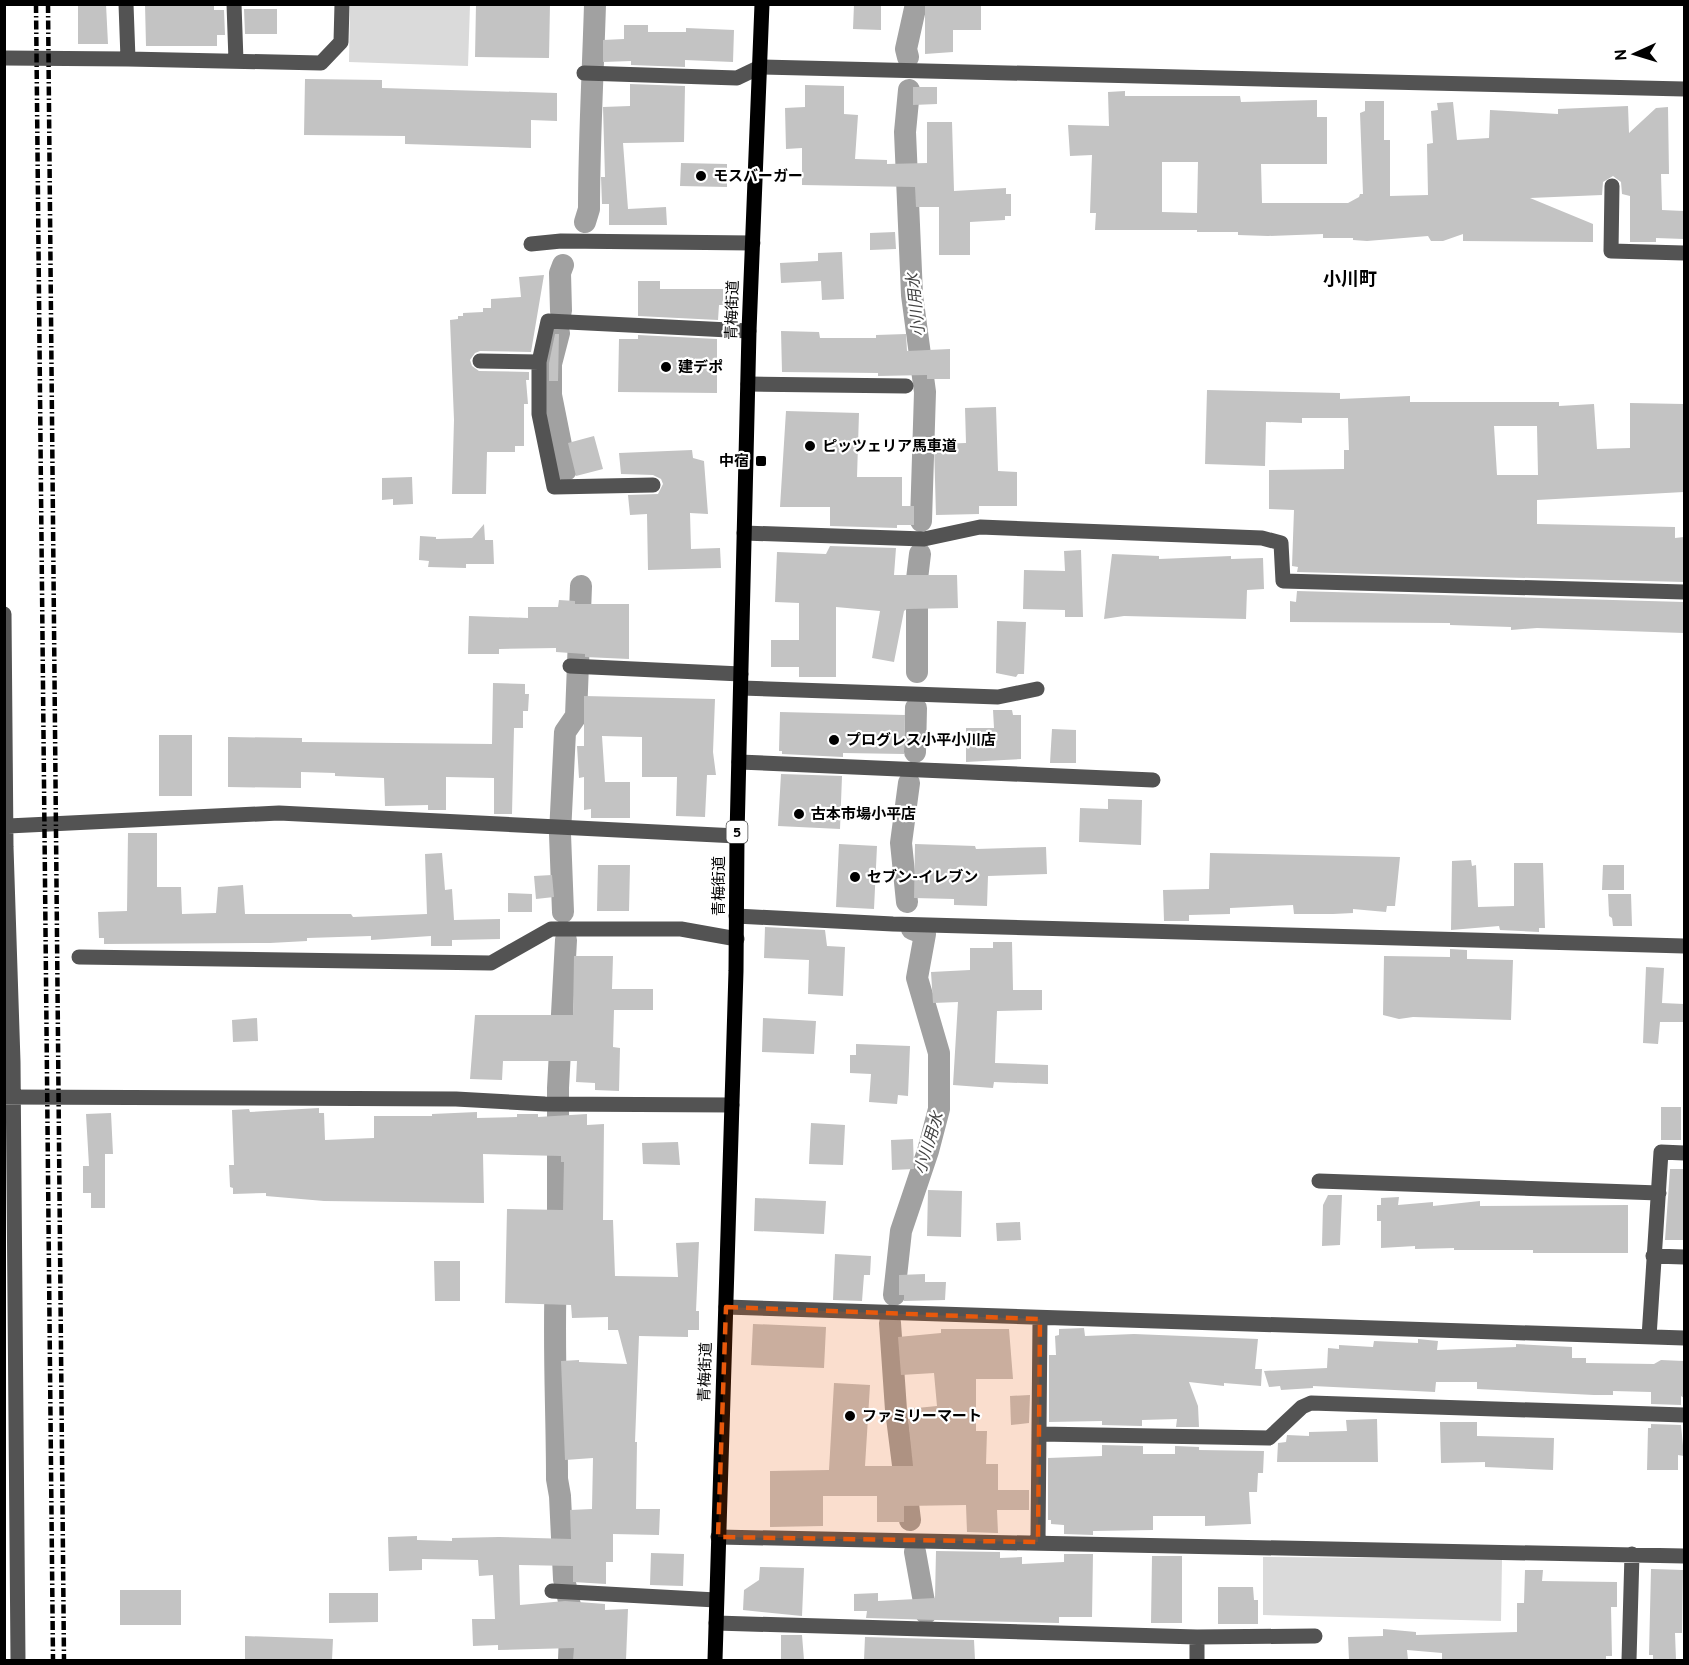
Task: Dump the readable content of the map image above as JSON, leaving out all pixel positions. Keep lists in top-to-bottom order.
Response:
{
  "streets": {
    "main road": ["青梅街道", "5"]
  },
  "districts": ["小川町"],
  "water": ["小川用水"],
  "places": {
    "other": [
      "モスバーガー",
      "建デポ",
      "ピッツェリア馬車道",
      "プログレス小平小川店",
      "古本市場小平店",
      "セブン-イレブン",
      "ファミリーマート"
    ],
    "transit": ["中宿"]
  },
  "north": "left"
}
